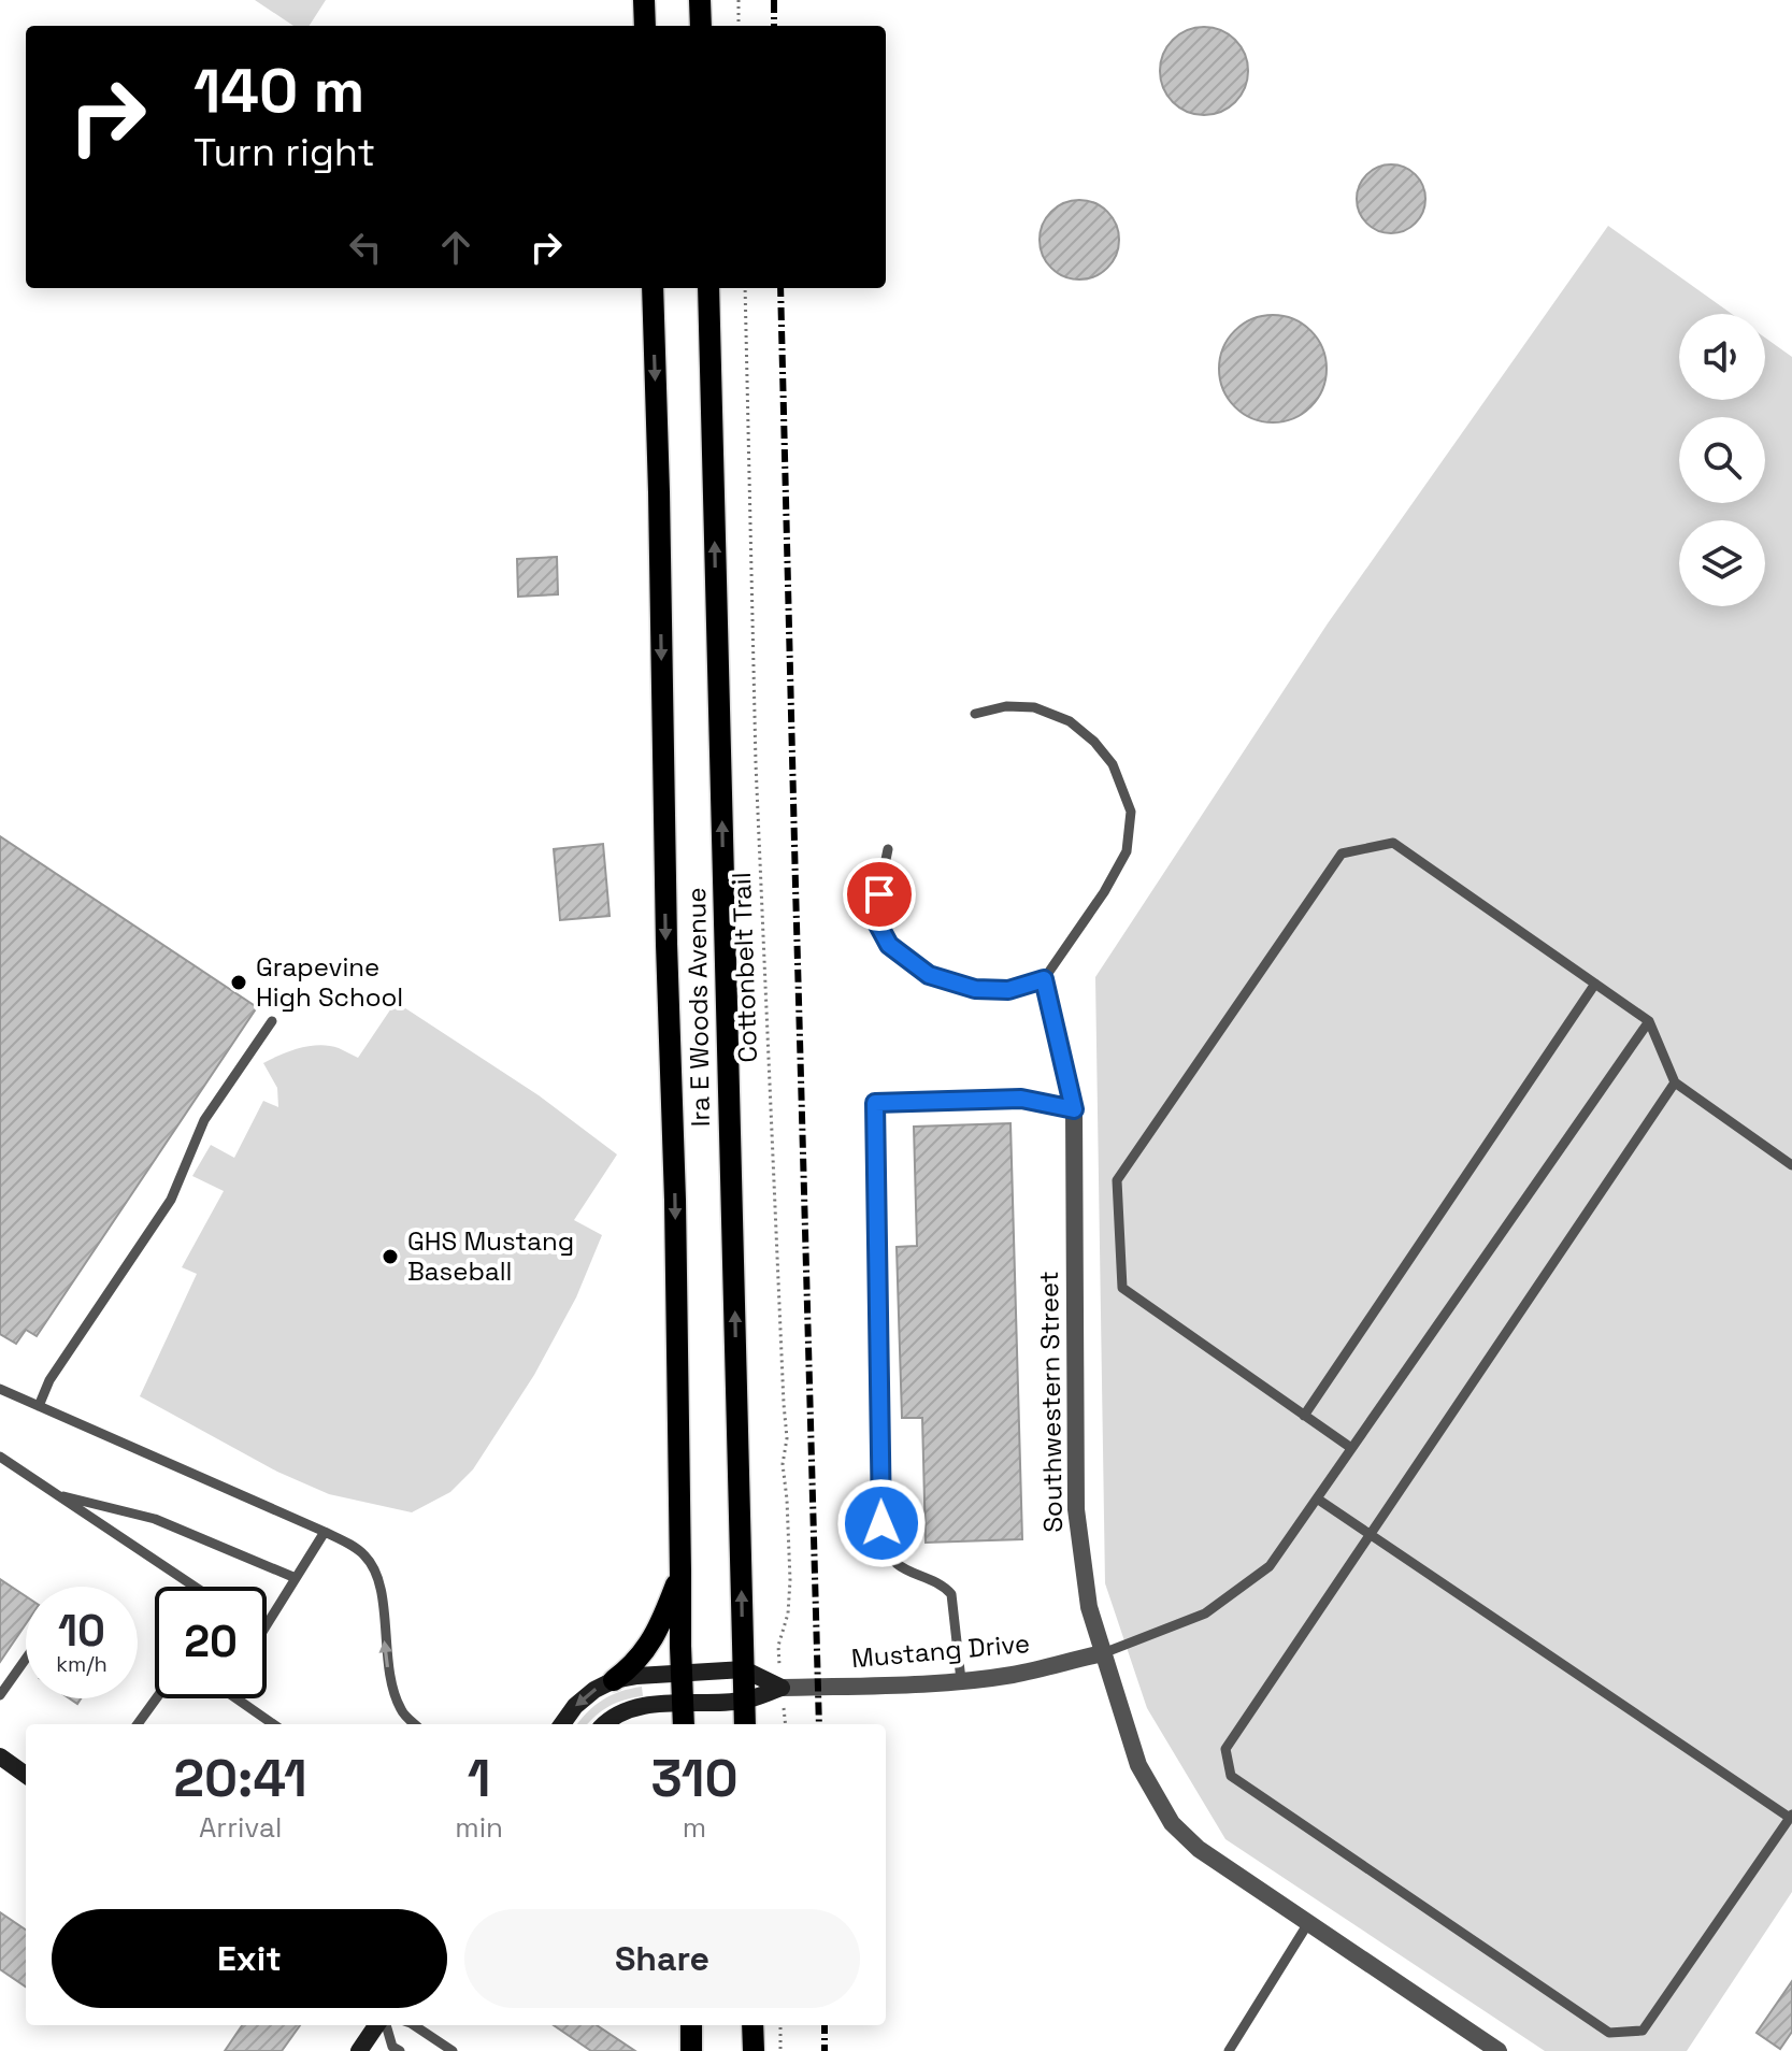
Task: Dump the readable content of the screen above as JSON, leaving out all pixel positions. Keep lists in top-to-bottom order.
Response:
{
  "streets": {
    "main road": ["Ira E Woods Avenue", "Mustang Drive"],
    "street": ["Southwestern Street"],
    "path": ["Cottonbelt Trail"]
  },
  "crossings": [
    ["Cottonbelt Trail", "Mustang Drive"],
    ["Ira E Woods Avenue", "Mustang Drive"],
    ["Southwestern Street", "Mustang Drive"]
  ],
  "places": ["Grapevine High School", "GHS Mustang Baseball"],
  "page": {
    "turn": ["140 m", "Turn right"],
    "speed": "10 km/h",
    "limit": "20",
    "eta": [
      "20:41",
      "Arrival",
      "1",
      "min",
      "310",
      "m"
    ],
    "buttons": ["Exit", "Share"]
  }
}
